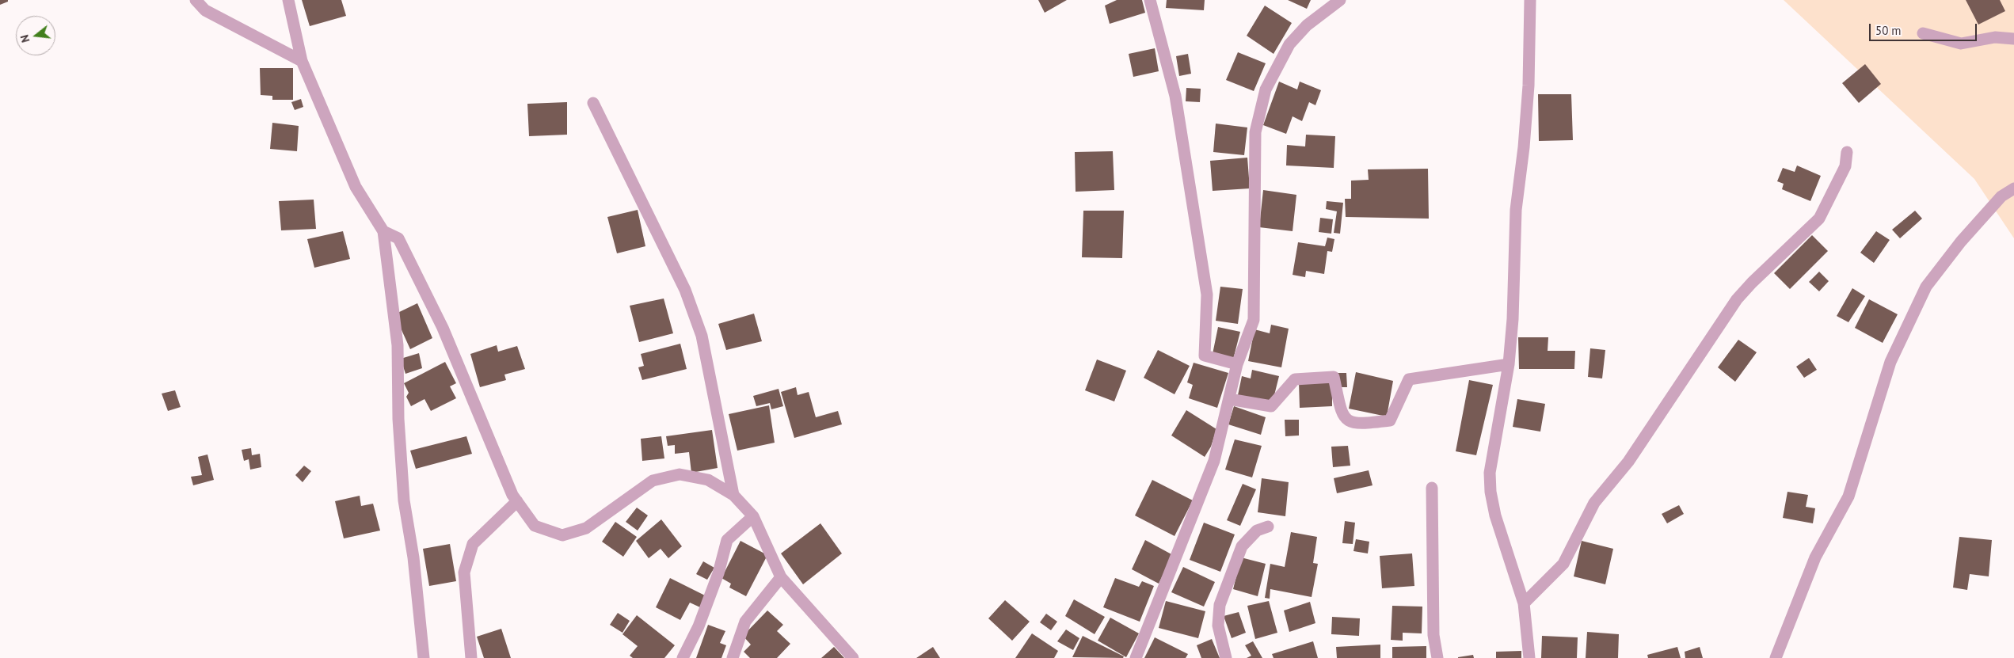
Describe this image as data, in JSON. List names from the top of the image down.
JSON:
{
  "scale_bar": "50 m",
  "north": "left"
}
